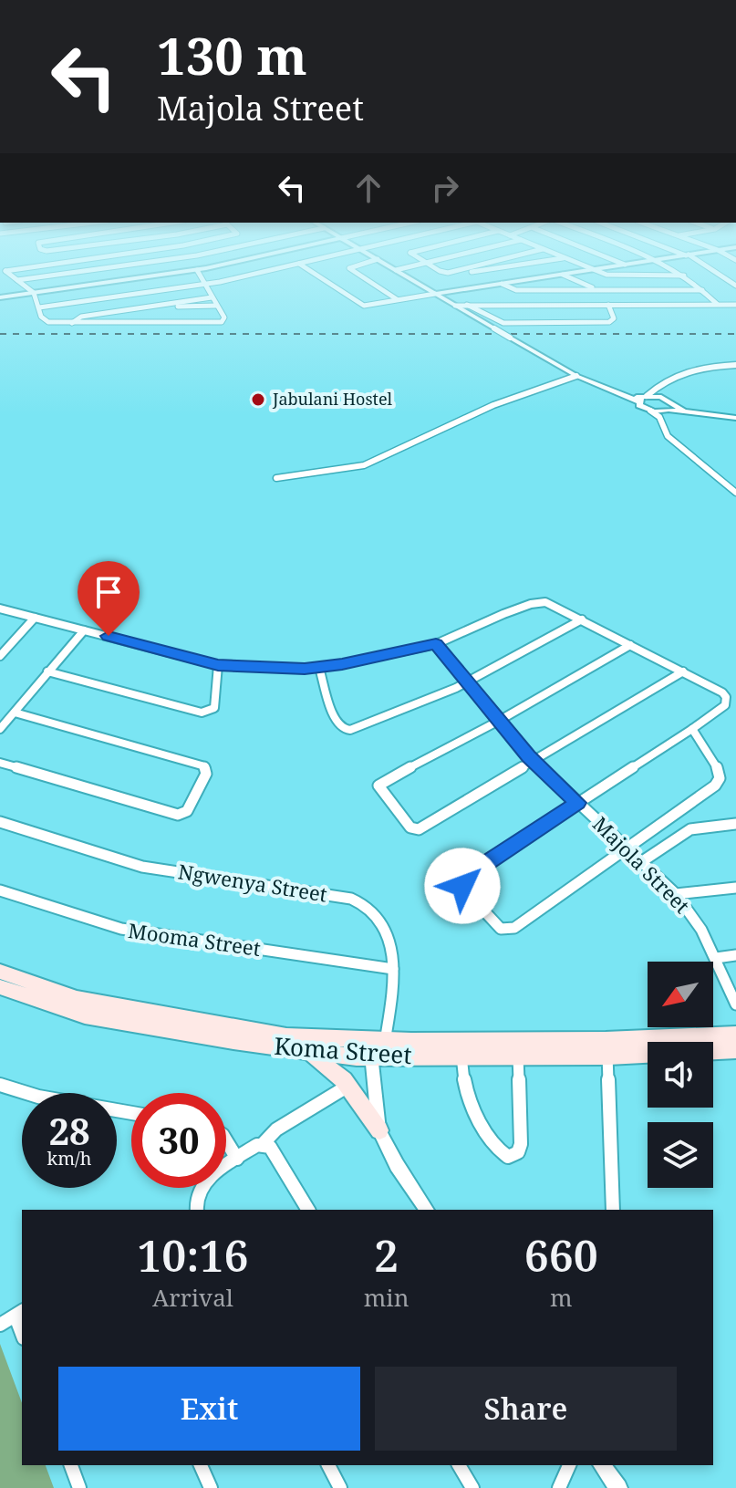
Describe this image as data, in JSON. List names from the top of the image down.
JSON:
{
  "streets": {
    "main road": ["Koma Street"],
    "street": ["Majola Street", "Ngwenya Street", "Mooma Street"]
  },
  "crossings": [
    ["Ngwenya Street", "Mooma Street"],
    ["Ngwenya Street", "Koma Street"]
  ],
  "places": ["Jabulani Hostel"],
  "north": "bottom left",
  "page": {
    "turn": ["130 m", "Majola Street"],
    "speed": "28 km/h",
    "limit": "30",
    "eta": [
      "10:16",
      "Arrival",
      "2",
      "min",
      "660",
      "m"
    ],
    "buttons": ["Exit", "Share"]
  }
}
